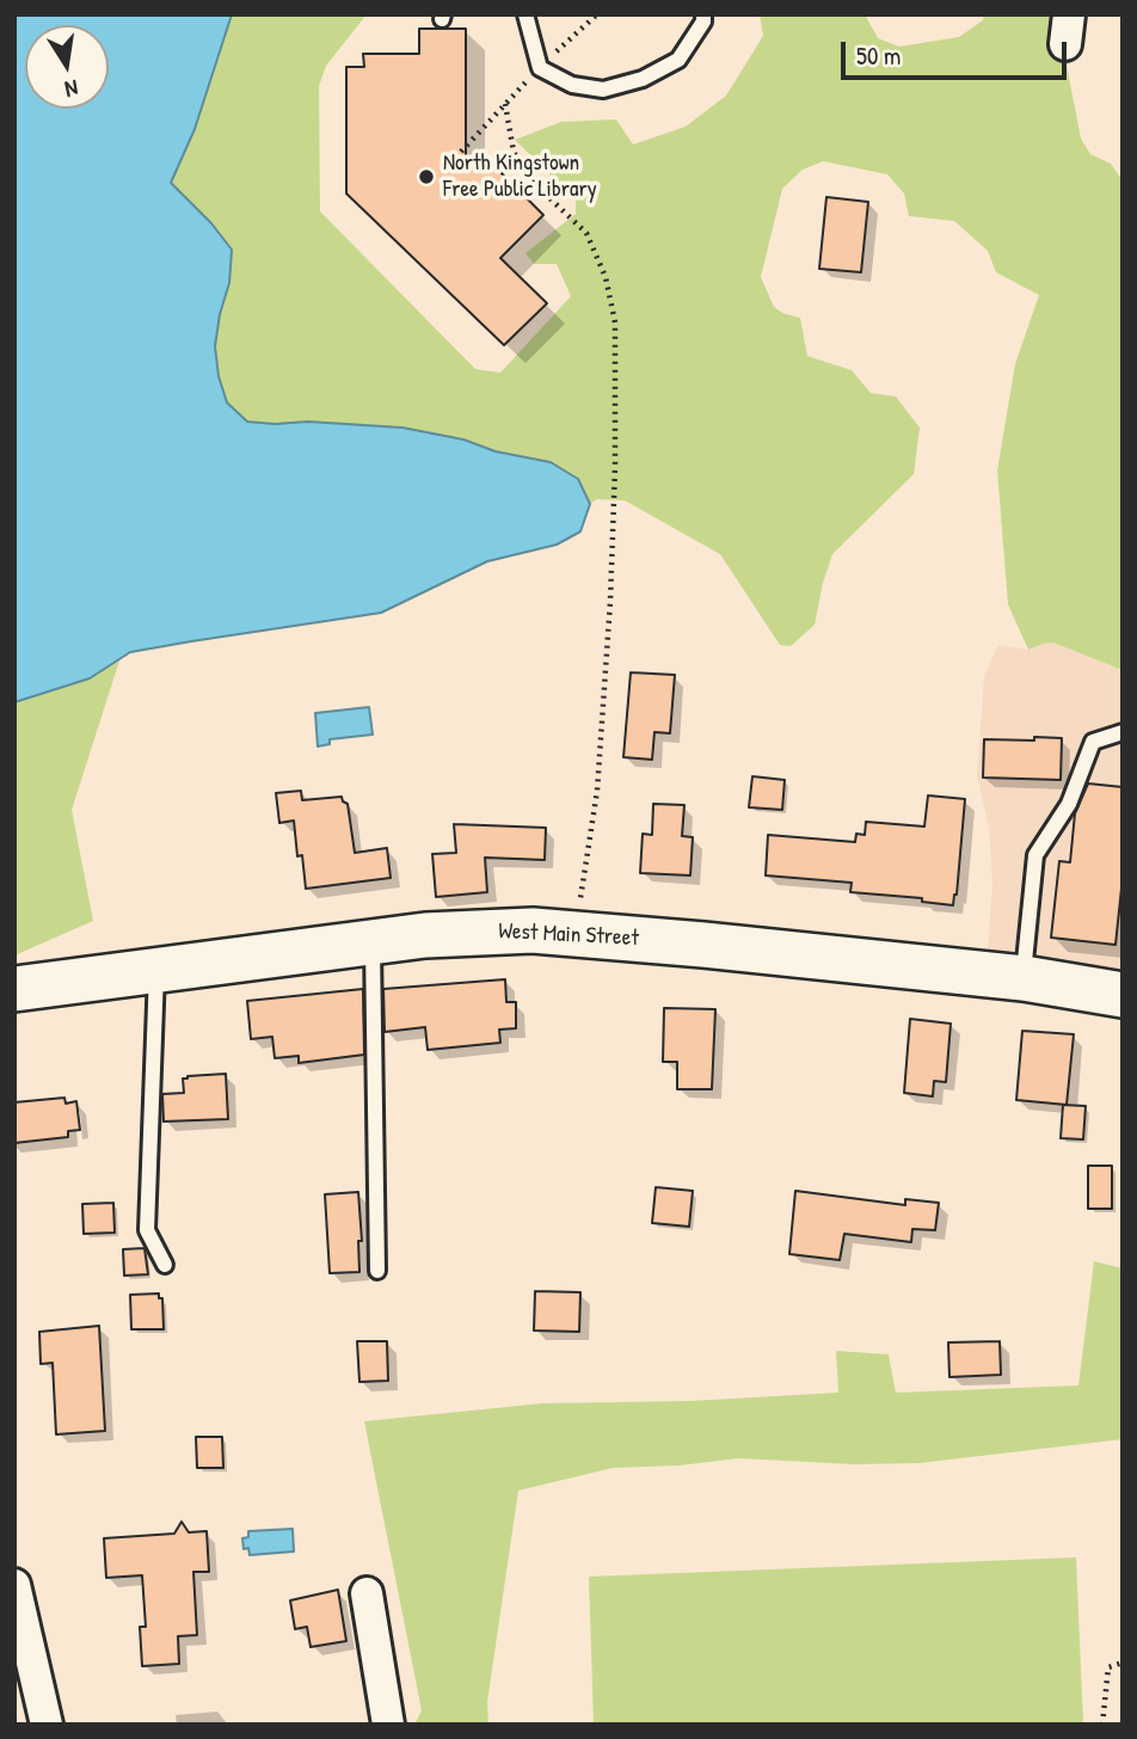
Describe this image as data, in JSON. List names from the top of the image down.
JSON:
{
  "streets": {
    "main road": ["West Main Street"]
  },
  "places": ["North Kingstown Free Public Library"],
  "scale_bar": "50 m",
  "north": "bottom"
}
